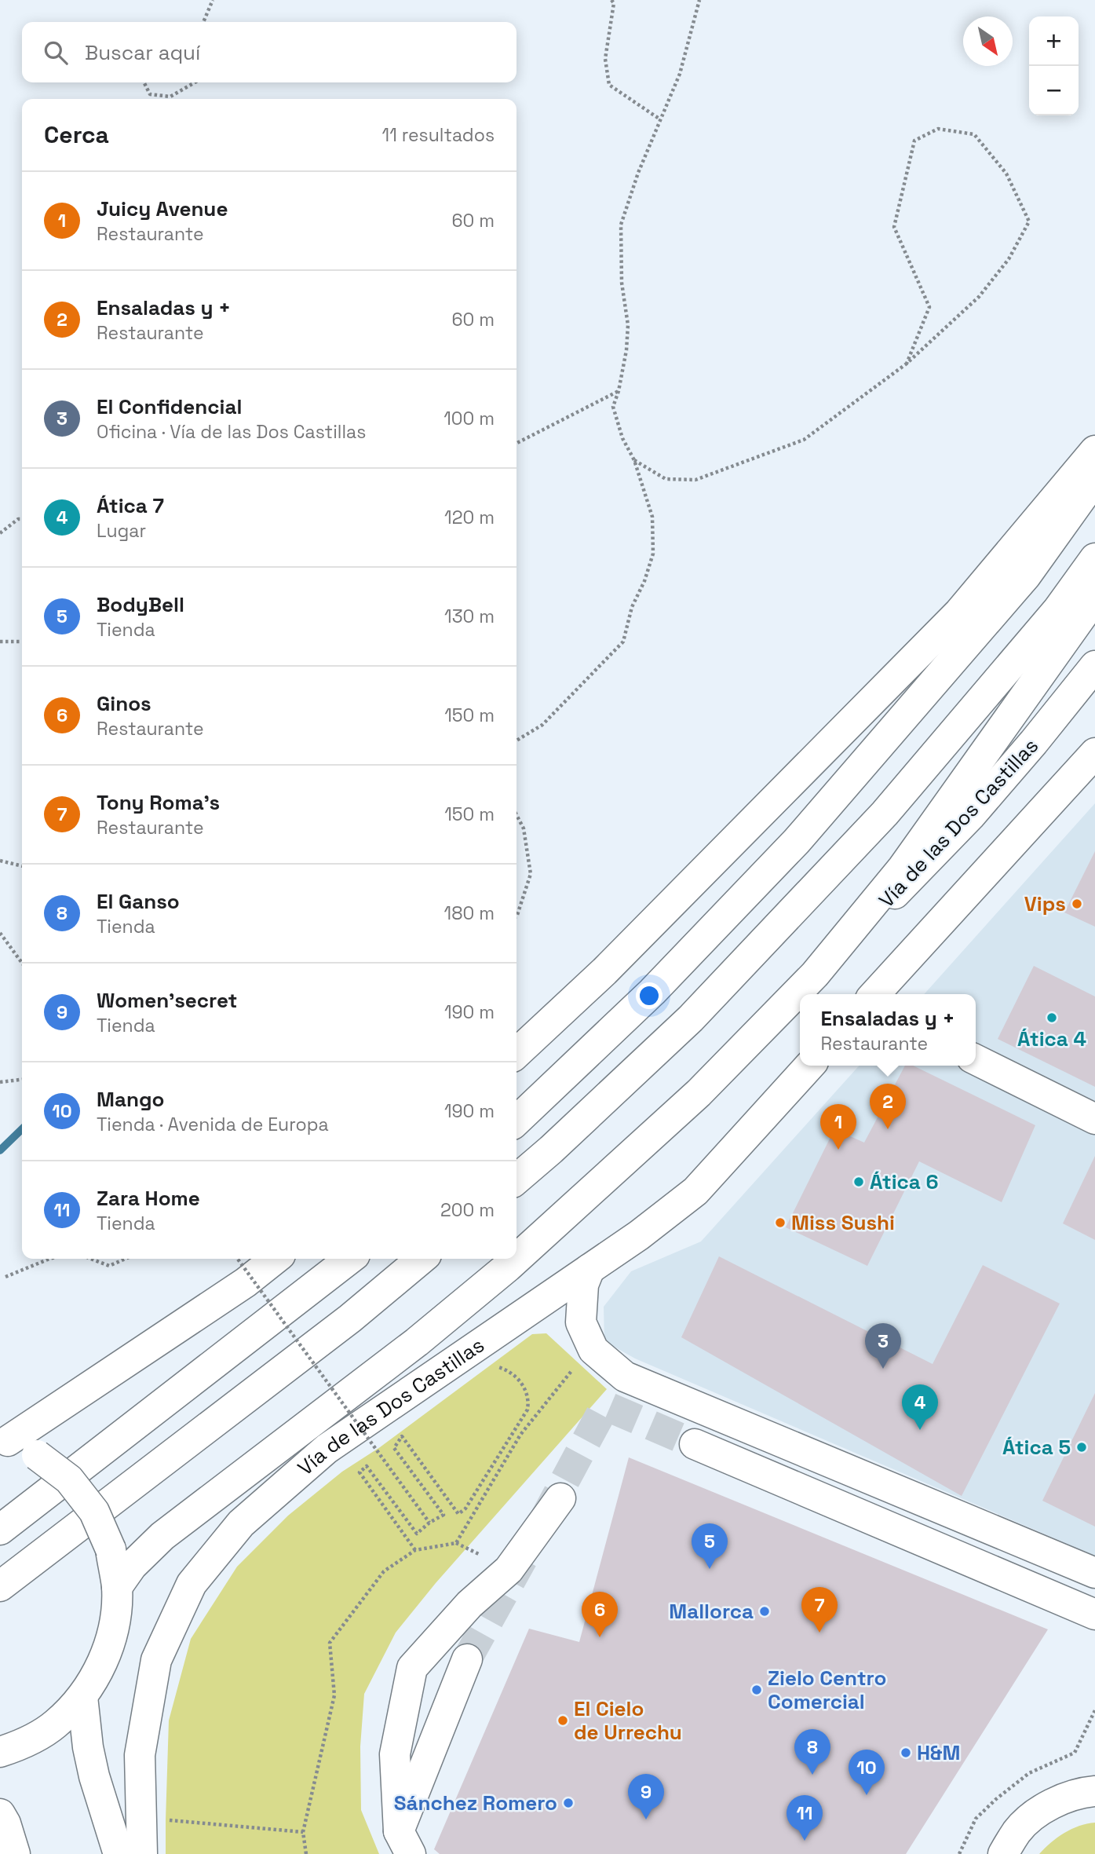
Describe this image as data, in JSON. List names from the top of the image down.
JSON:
{
  "streets": {
    "main road": ["Vía de las Dos Castillas"]
  },
  "places": [
    "Vips",
    "Ática 4",
    "Ática 6",
    "Miss Sushi",
    "Ática 5",
    "Mallorca",
    "Zielo Centro Comercial",
    "El Cielo de Urrechu",
    "H&M",
    "Sánchez Romero"
  ],
  "north": "bottom right",
  "page": {
    "map_buttons": ["+", "−"],
    "search": "Buscar aquí",
    "heading": ["Cerca", "11 resultados"],
    "list": [
      {
        "mark": "1",
        "name": "Juicy Avenue",
        "note": "Restaurante",
        "value": "60 m"
      },
      {
        "mark": "2",
        "name": "Ensaladas y +",
        "note": "Restaurante",
        "value": "60 m"
      },
      {
        "mark": "3",
        "name": "El Confidencial",
        "note": "Oficina · Vía de las Dos Castillas",
        "value": "100 m"
      },
      {
        "mark": "4",
        "name": "Ática 7",
        "note": "Lugar",
        "value": "120 m"
      },
      {
        "mark": "5",
        "name": "BodyBell",
        "note": "Tienda",
        "value": "130 m"
      },
      {
        "mark": "6",
        "name": "Ginos",
        "note": "Restaurante",
        "value": "150 m"
      },
      {
        "mark": "7",
        "name": "Tony Roma's",
        "note": "Restaurante",
        "value": "150 m"
      },
      {
        "mark": "8",
        "name": "El Ganso",
        "note": "Tienda",
        "value": "180 m"
      },
      {
        "mark": "9",
        "name": "Women'secret",
        "note": "Tienda",
        "value": "190 m"
      },
      {
        "mark": "10",
        "name": "Mango",
        "note": "Tienda · Avenida de Europa",
        "value": "190 m"
      },
      {
        "mark": "11",
        "name": "Zara Home",
        "note": "Tienda",
        "value": "200 m"
      }
    ],
    "popup": ["Ensaladas y +", "Restaurante"],
    "pins": [
      "2",
      "1",
      "3",
      "4",
      "5",
      "7",
      "6",
      "8",
      "10",
      "9",
      "11"
    ]
  }
}
